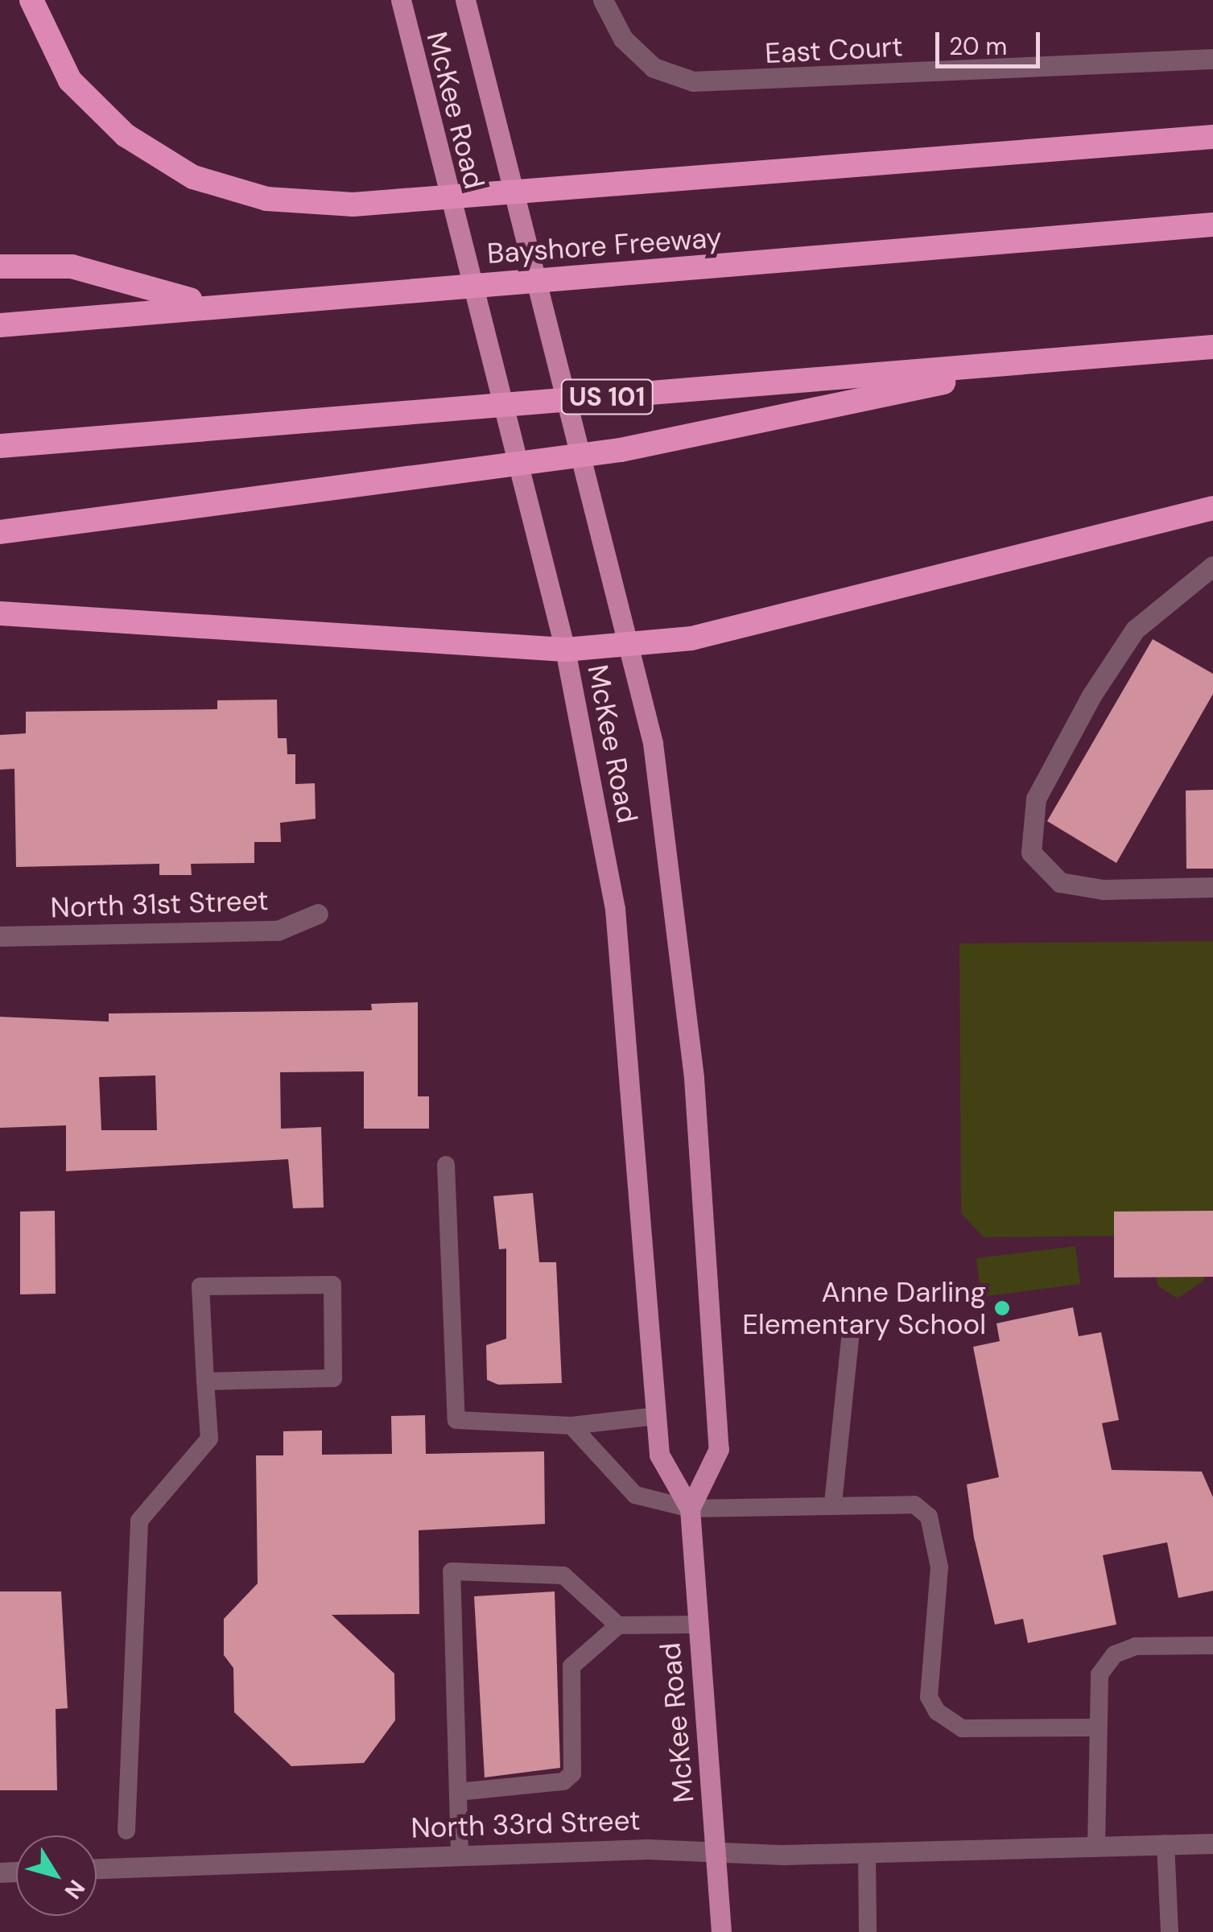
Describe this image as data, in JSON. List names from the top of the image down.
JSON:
{
  "streets": {
    "highway": ["Bayshore Freeway", "US 101"],
    "main road": ["McKee Road"],
    "street": ["East Court", "North 31st Street", "North 33rd Street"]
  },
  "crossings": [
    ["McKee Road", "North 33rd Street"]
  ],
  "places": ["Anne Darling Elementary School"],
  "scale_bar": "20 m",
  "north": "bottom right"
}
